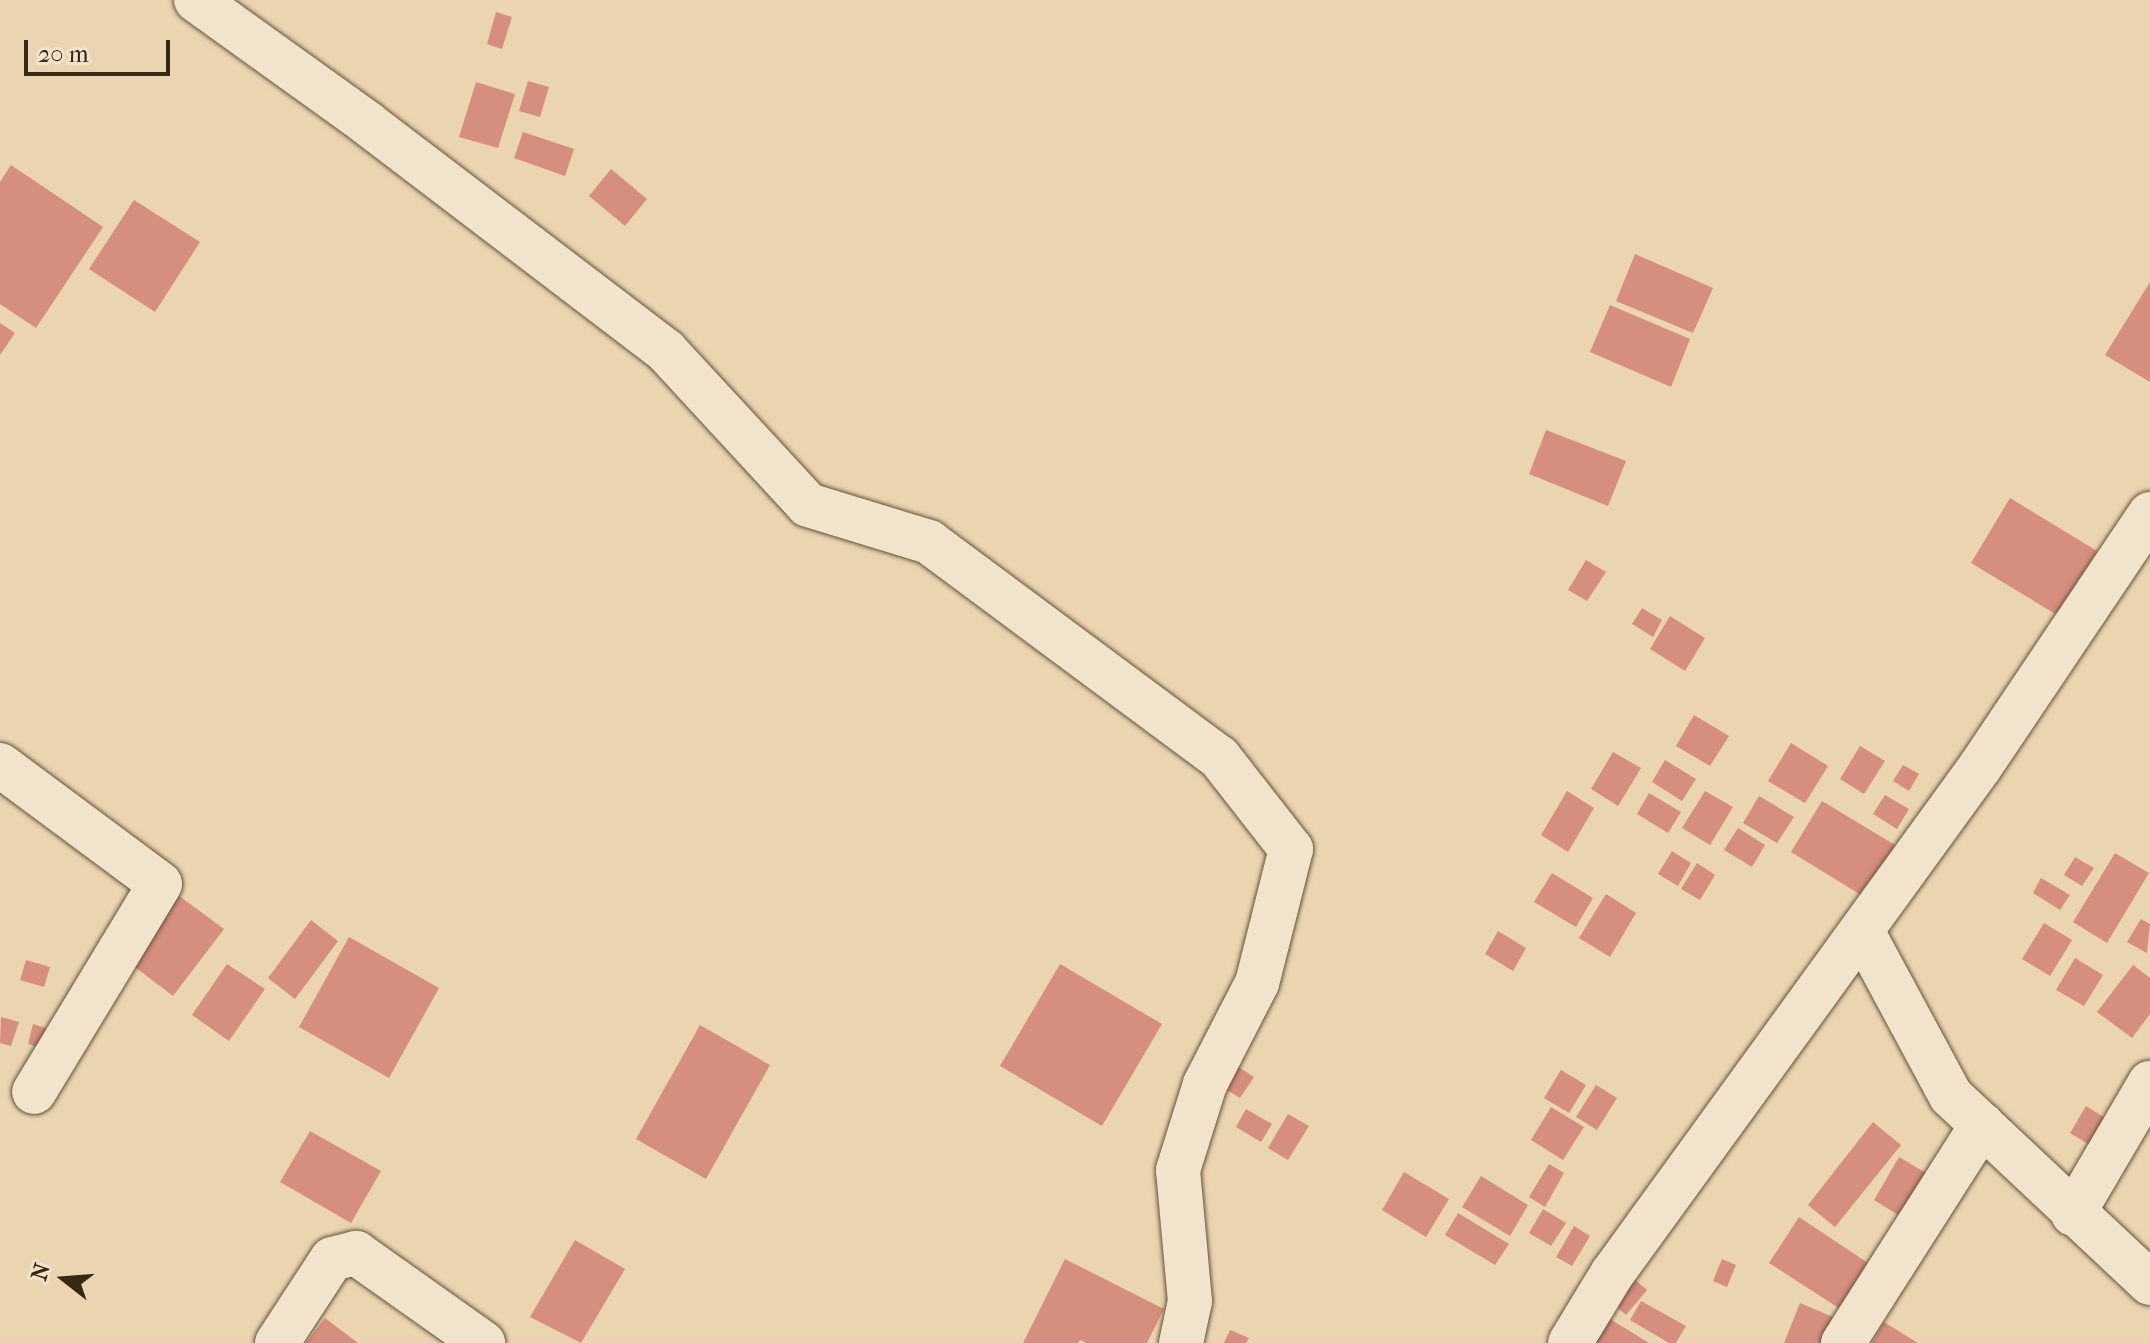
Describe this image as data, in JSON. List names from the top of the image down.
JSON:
{
  "scale_bar": "20 m",
  "north": "left"
}
